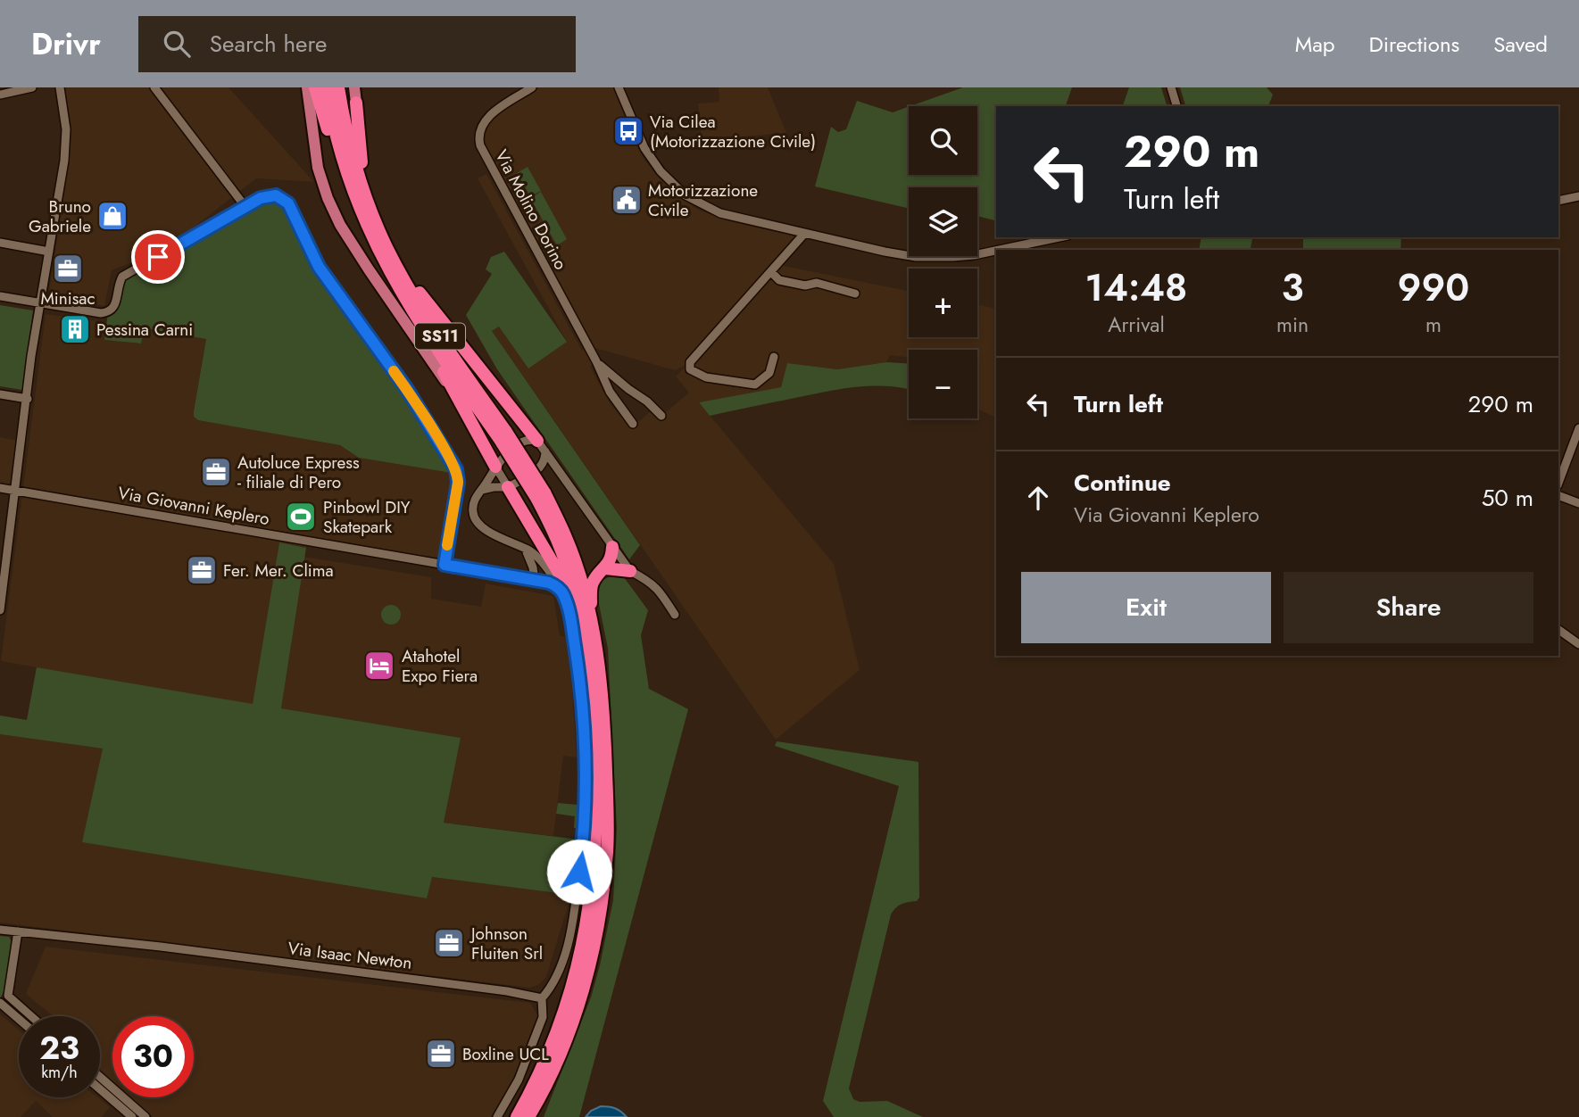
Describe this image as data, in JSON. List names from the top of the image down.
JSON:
{
  "streets": {
    "highway": ["SS11"],
    "street": ["Via Molino Dorino", "Via Giovanni Keplero", "Via Isaac Newton"]
  },
  "places": {
    "bus stop": ["Via Cilea (Motorizzazione Civile)"],
    "public building": ["Motorizzazione Civile"],
    "shop": ["Bruno Gabriele"],
    "office": [
      "Minisac",
      "Autoluce Express - filiale di Pero",
      "Fer. Mer. Clima",
      "Johnson Fluiten Srl",
      "Boxline UCL"
    ],
    "building": ["Pessina Carni"],
    "sports": ["Pinbowl DIY Skatepark"],
    "hotel": ["Atahotel Expo Fiera"]
  },
  "page": {
    "header": "Drivr",
    "search": "Search here",
    "nav": ["Map", "Directions", "Saved"],
    "map_buttons": ["+", "−"],
    "turn": ["290 m", "Turn left"],
    "eta": [
      "14:48",
      "Arrival",
      "3",
      "min",
      "990",
      "m"
    ],
    "list": [
      {
        "name": "Turn left",
        "value": "290 m"
      },
      {
        "name": "Continue",
        "note": "Via Giovanni Keplero",
        "value": "50 m"
      }
    ],
    "buttons": ["Exit", "Share"],
    "speed": "23 km/h",
    "limit": "30"
  }
}
